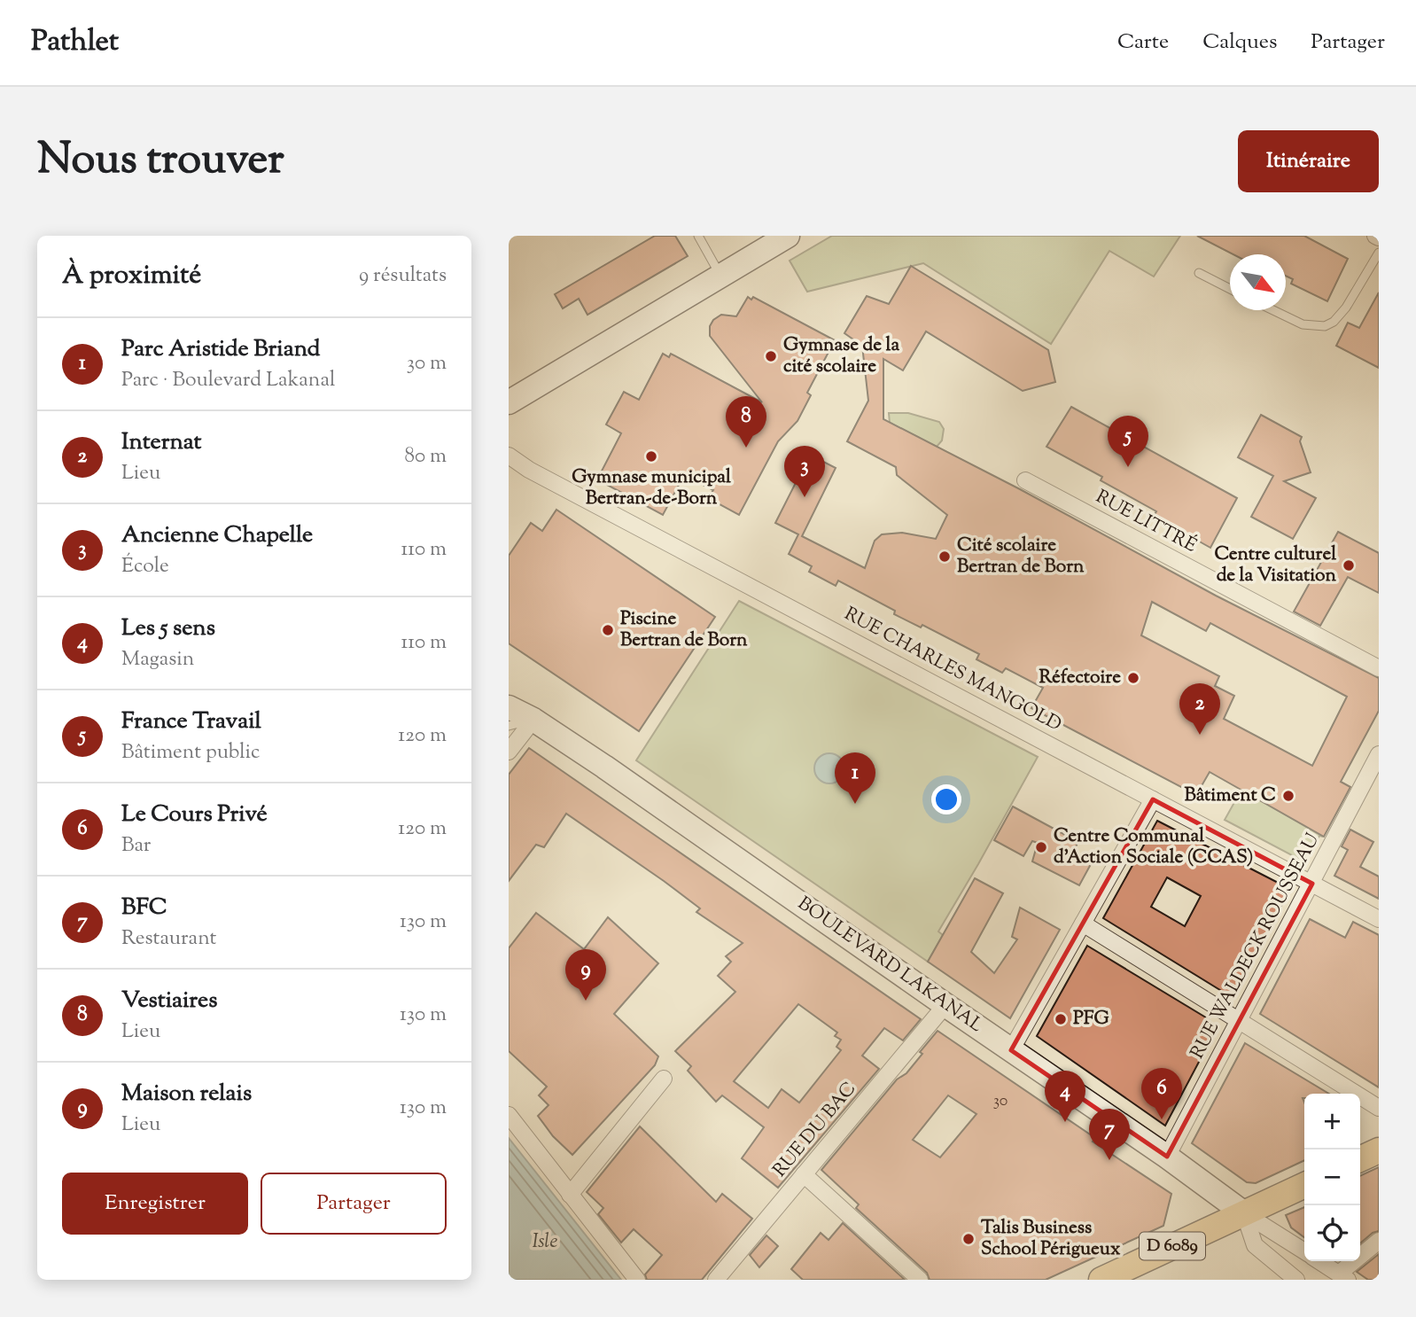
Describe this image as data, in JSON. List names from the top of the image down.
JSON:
{
  "streets": {
    "main road": ["BOULEVARD LAKANAL", "D 6089"],
    "street": [
      "RUE LITTRÉ",
      "RUE CHARLES MANGOLD",
      "RUE WALDECK ROUSSEAU",
      "RUE DU BAC"
    ]
  },
  "crossings": [
    ["RUE CHARLES MANGOLD", "RUE WALDECK ROUSSEAU"],
    ["RUE WALDECK ROUSSEAU", "BOULEVARD LAKANAL"],
    ["BOULEVARD LAKANAL", "RUE DU BAC"],
    ["BOULEVARD LAKANAL", "D 6089"]
  ],
  "water": ["Isle"],
  "places": [
    "Gymnase de la cité scolaire",
    "Gymnase municipal Bertran-de-Born",
    "Cité scolaire Bertran de Born",
    "Centre culturel de la Visitation",
    "Piscine Bertran de Born",
    "Réfectoire",
    "Bâtiment C",
    "Centre Communal d'Action Sociale (CCAS)",
    "PFG",
    "Talis Business School Périgueux"
  ],
  "house_numbers": ["30"],
  "north": "bottom right",
  "page": {
    "header": "Pathlet",
    "nav": ["Carte", "Calques", "Partager"],
    "title": "Nous trouver",
    "buttons": [
      "Itinéraire",
      ["Enregistrer", "Partager"]
    ],
    "heading": ["À proximité", "9 résultats"],
    "list": [
      {
        "mark": "1",
        "name": "Parc Aristide Briand",
        "note": "Parc · Boulevard Lakanal",
        "value": "30 m"
      },
      {
        "mark": "2",
        "name": "Internat",
        "note": "Lieu",
        "value": "80 m"
      },
      {
        "mark": "3",
        "name": "Ancienne Chapelle",
        "note": "École",
        "value": "110 m"
      },
      {
        "mark": "4",
        "name": "Les 5 sens",
        "note": "Magasin",
        "value": "110 m"
      },
      {
        "mark": "5",
        "name": "France Travail",
        "note": "Bâtiment public",
        "value": "120 m"
      },
      {
        "mark": "6",
        "name": "Le Cours Privé",
        "note": "Bar",
        "value": "120 m"
      },
      {
        "mark": "7",
        "name": "BFC",
        "note": "Restaurant",
        "value": "130 m"
      },
      {
        "mark": "8",
        "name": "Vestiaires",
        "note": "Lieu",
        "value": "130 m"
      },
      {
        "mark": "9",
        "name": "Maison relais",
        "note": "Lieu",
        "value": "130 m"
      }
    ],
    "pins": [
      "8",
      "5",
      "3",
      "2",
      "1",
      "9",
      "6",
      "4",
      "7"
    ],
    "map_buttons": ["+", "−"]
  }
}
